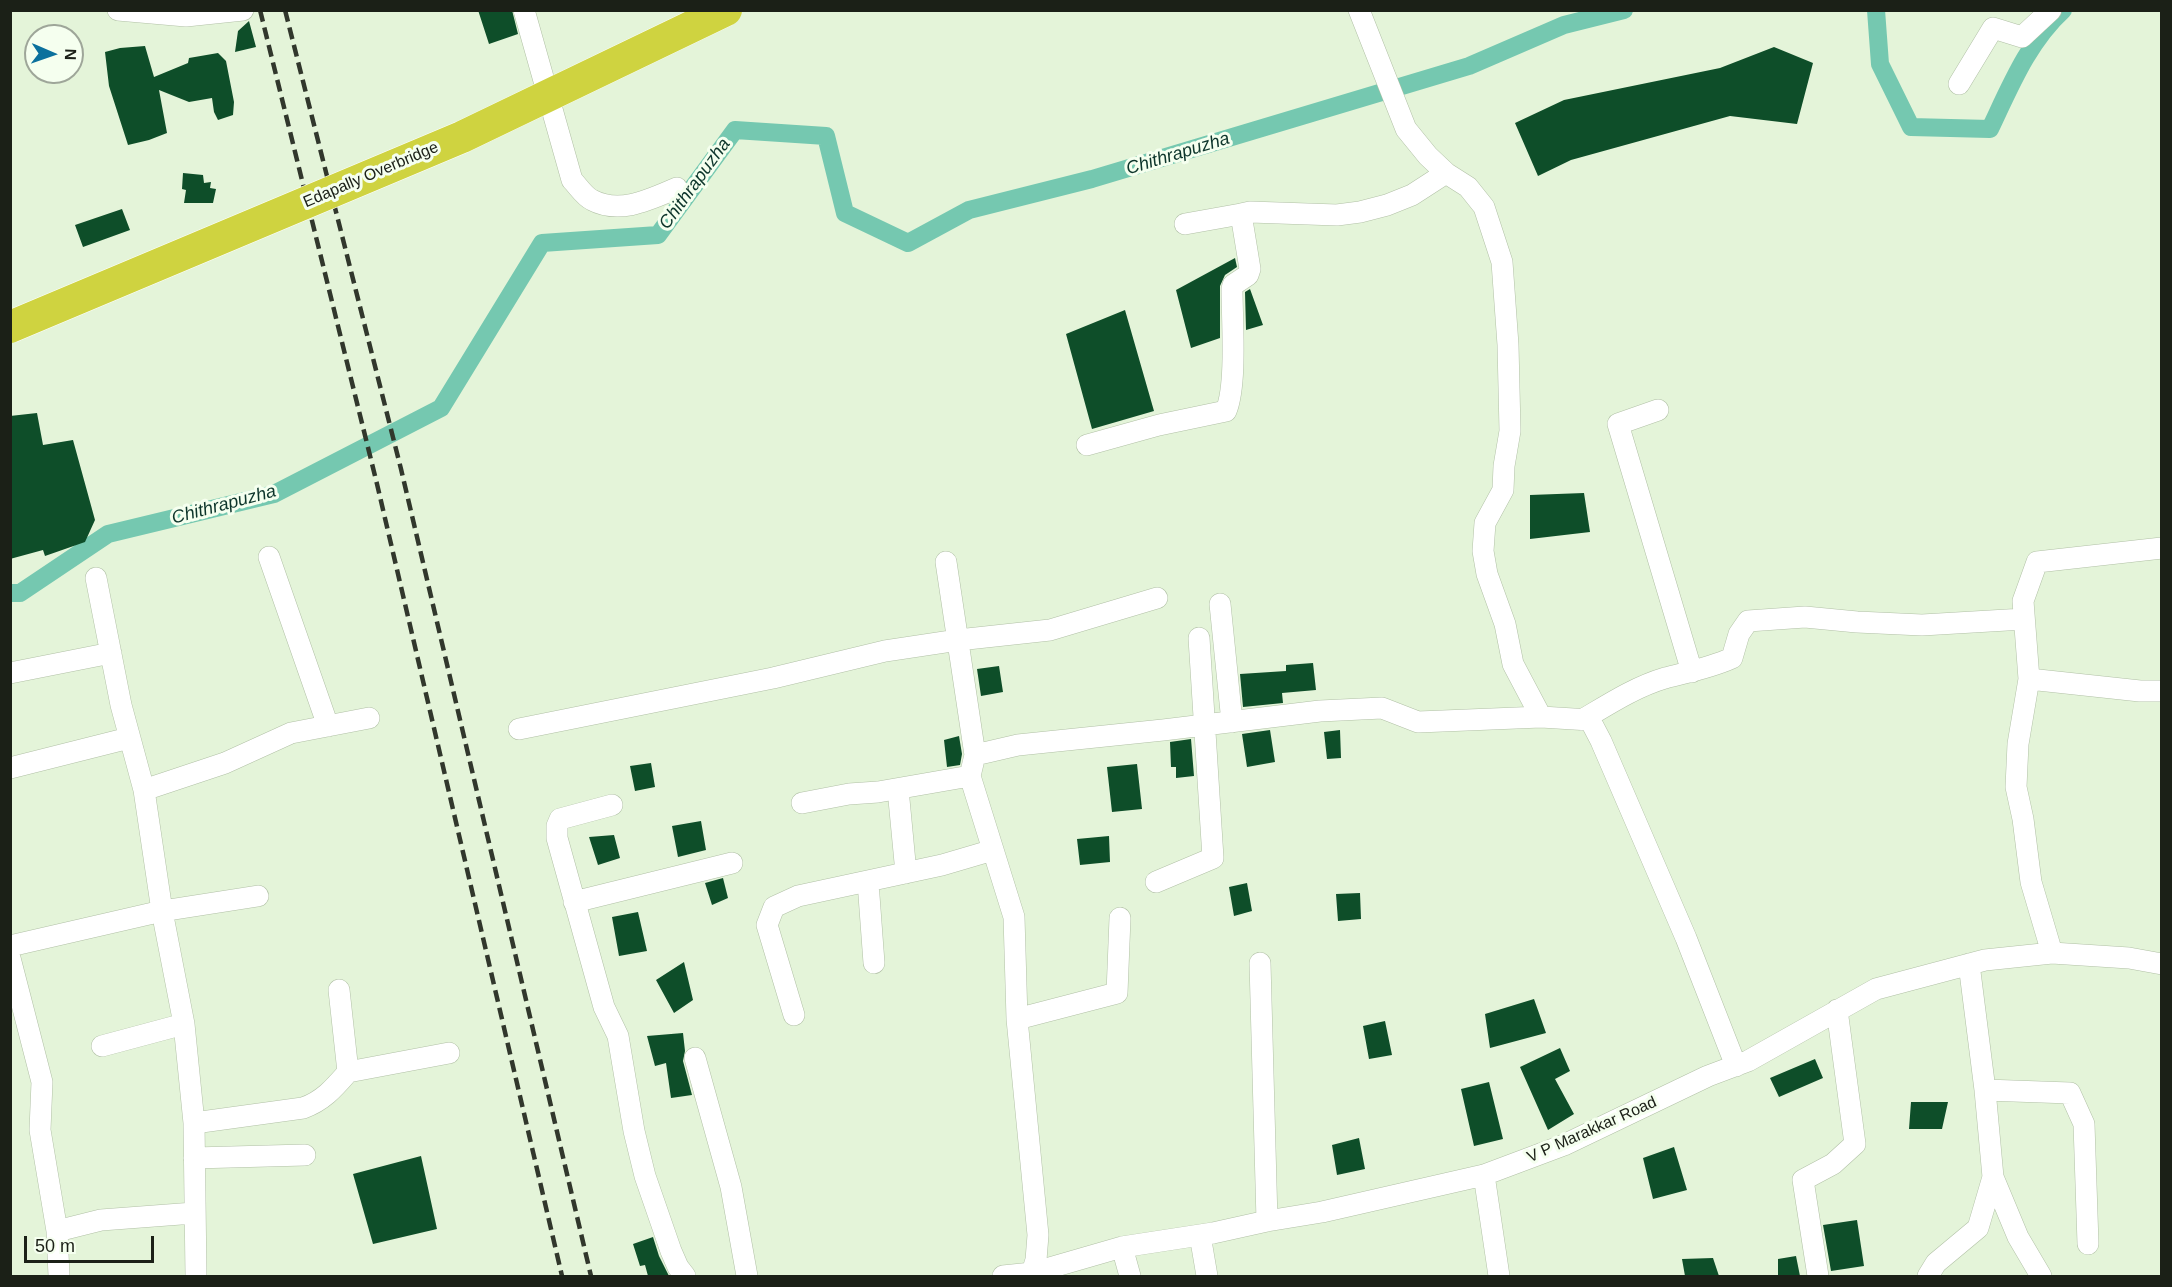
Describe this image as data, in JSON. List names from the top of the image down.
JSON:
{
  "streets": {
    "highway": ["Edapally Overbridge"],
    "street": ["V P Marakkar Road"]
  },
  "water": ["Chithrapuzha"],
  "scale_bar": "50 m",
  "north": "right"
}
